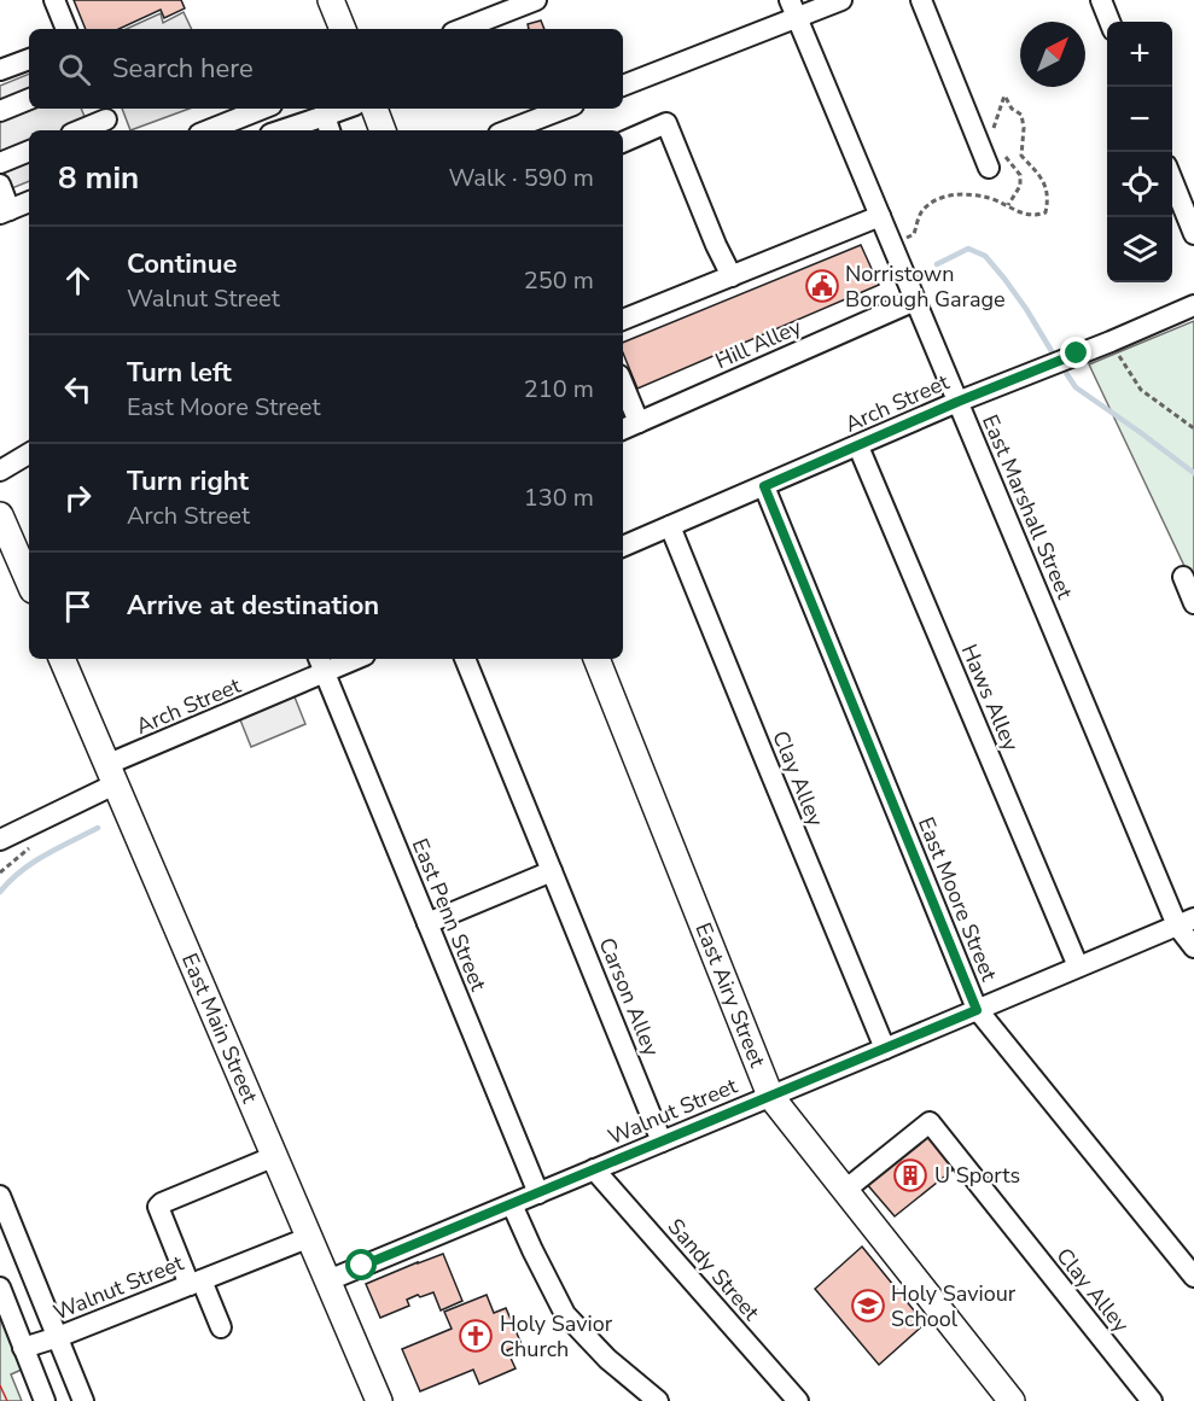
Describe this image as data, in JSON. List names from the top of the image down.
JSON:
{
  "streets": {
    "main road": ["East Airy Street", "East Main Street"],
    "street": [
      "Hill Alley",
      "Arch Street",
      "East Marshall Street",
      "Haws Alley",
      "Clay Alley",
      "East Moore Street",
      "East Penn Street",
      "Carson Alley",
      "Walnut Street",
      "Sandy Street"
    ]
  },
  "crossings": [
    ["Hill Alley", "East Marshall Street"],
    ["Arch Street", "East Marshall Street"],
    ["Arch Street", "Haws Alley"],
    ["Arch Street", "Clay Alley"],
    ["Arch Street", "East Moore Street"],
    ["Arch Street", "East Penn Street"],
    ["Arch Street", "East Main Street"],
    ["East Marshall Street", "Walnut Street"],
    ["Haws Alley", "Walnut Street"],
    ["Clay Alley", "East Airy Street"],
    ["Clay Alley", "Walnut Street"],
    ["East Moore Street", "Walnut Street"],
    ["East Penn Street", "Walnut Street"],
    ["East Airy Street", "Walnut Street"],
    ["Carson Alley", "Walnut Street"],
    ["East Main Street", "Walnut Street"],
    ["Walnut Street", "Sandy Street"]
  ],
  "places": {
    "public building": ["Norristown Borough Garage"],
    "building": ["U Sports"],
    "school or university": ["Holy Saviour School"],
    "church": ["Holy Savior Church"]
  },
  "north": "top right",
  "page": {
    "map_buttons": ["+", "−"],
    "search": "Search here",
    "heading": ["8 min", "Walk · 590 m"],
    "list": [
      ["Continue", "Walnut Street", "250 m"],
      ["Turn left", "East Moore Street", "210 m"],
      ["Turn right", "Arch Street", "130 m"],
      "Arrive at destination"
    ]
  }
}
